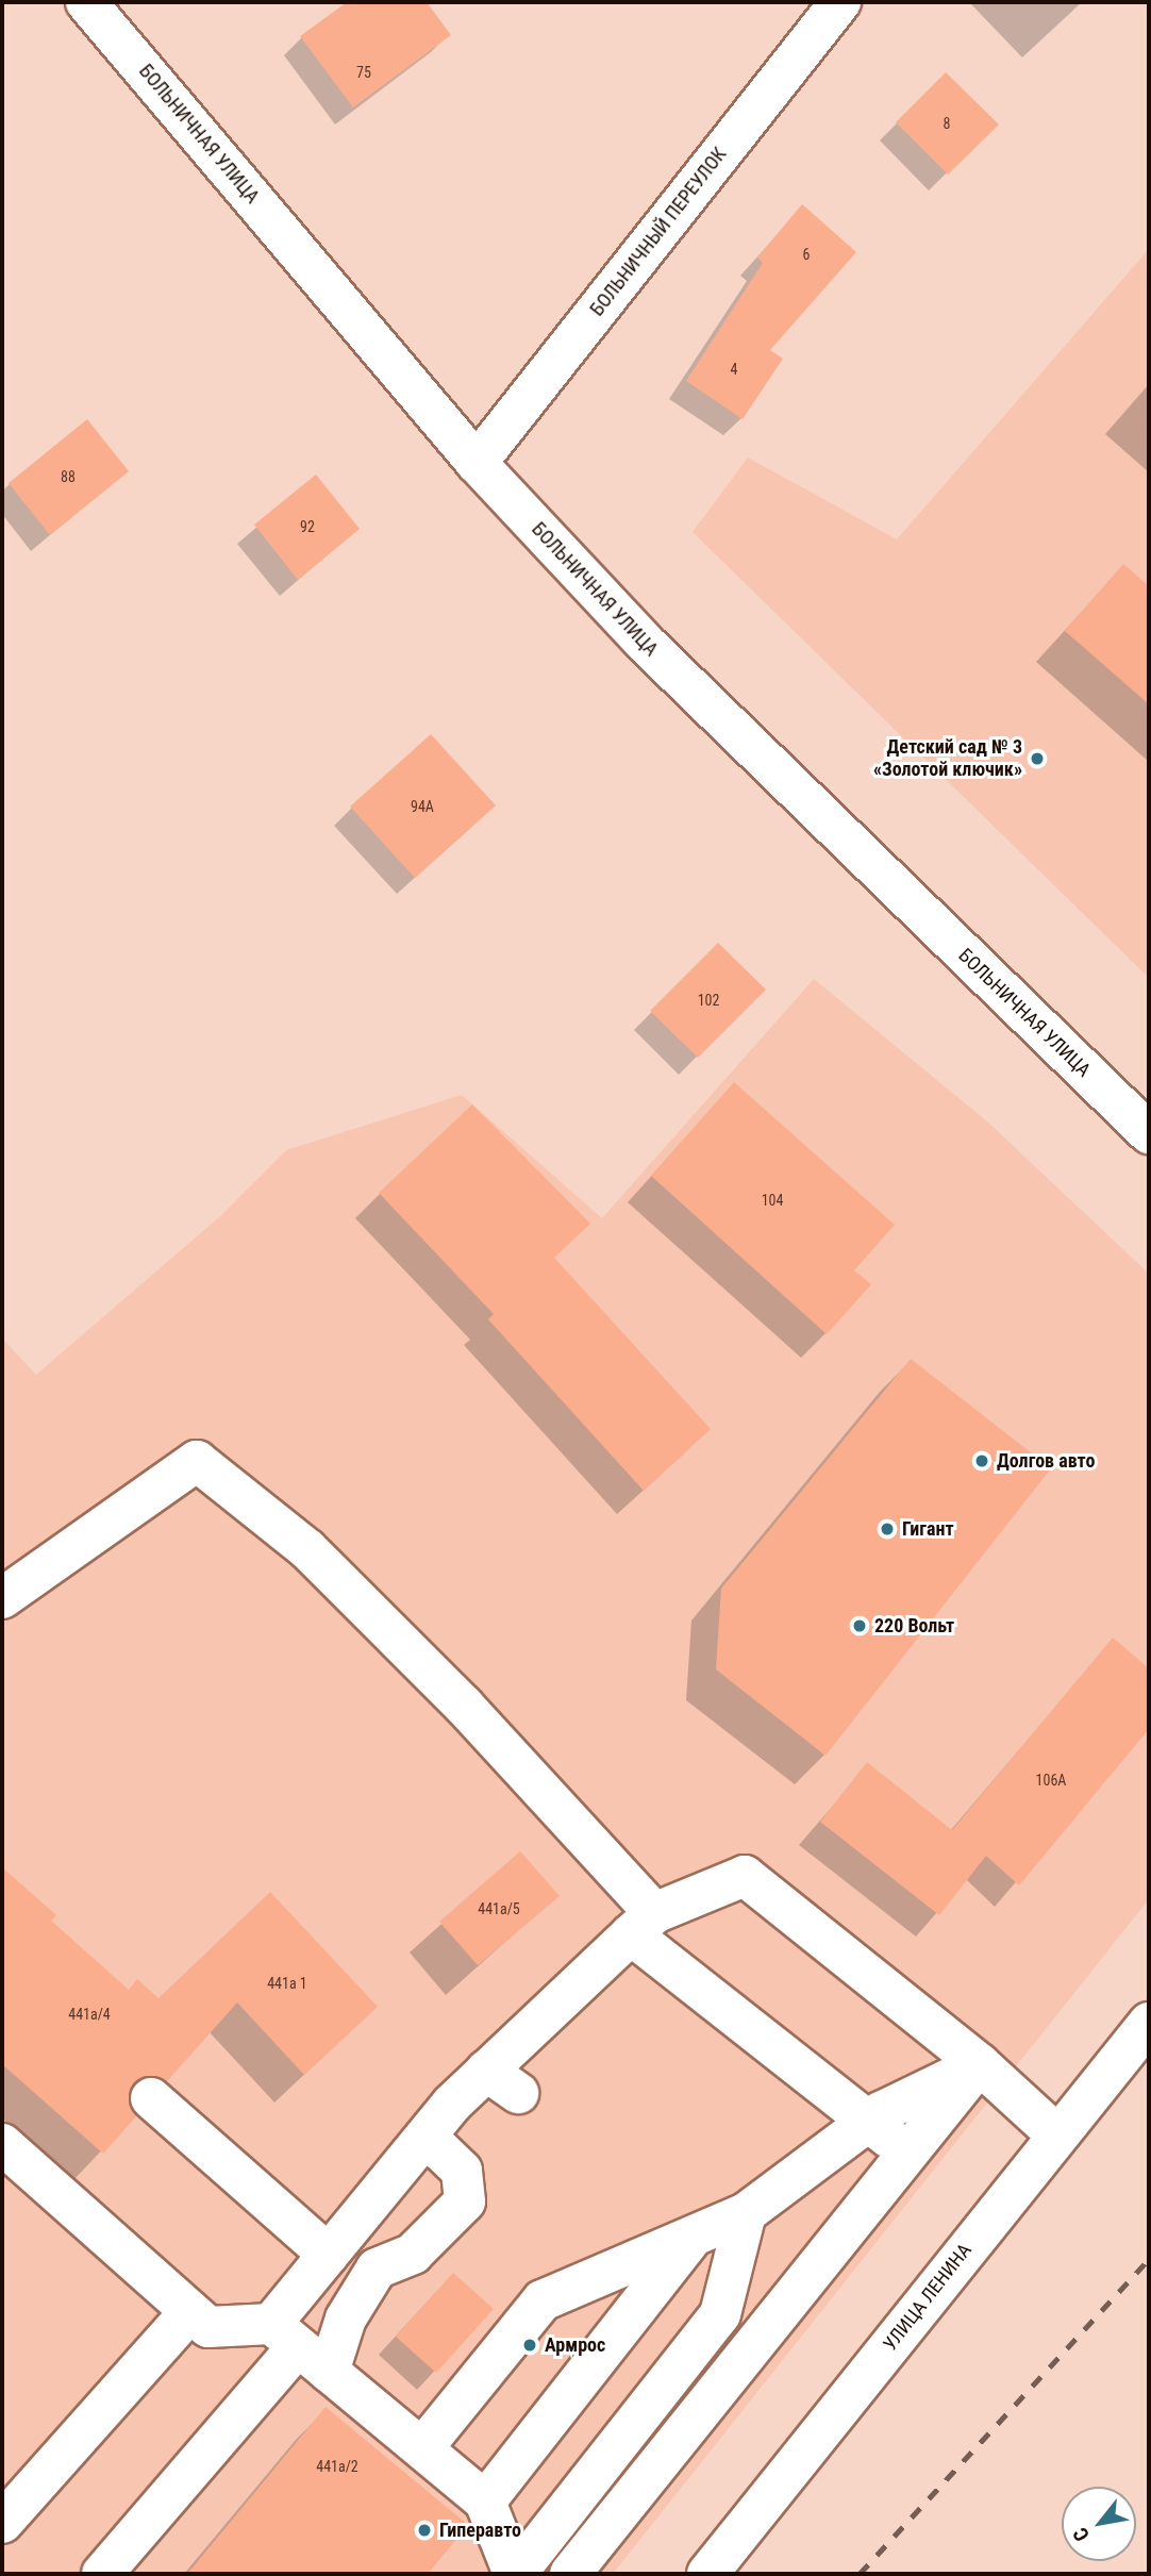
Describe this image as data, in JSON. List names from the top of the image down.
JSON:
{
  "streets": {
    "street": ["БОЛЬНИЧНАЯ УЛИЦА", "БОЛЬНИЧНЫЙ ПЕРЕУЛОК", "УЛИЦА ЛЕНИНА"]
  },
  "crossings": [
    ["БОЛЬНИЧНАЯ УЛИЦА", "БОЛЬНИЧНЫЙ ПЕРЕУЛОК"]
  ],
  "places": [
    "Детский сад № 3 «Золотой ключик»",
    "Долгов авто",
    "Гигант",
    "220 Вольт",
    "Армрос",
    "Гиперавто"
  ],
  "house_numbers": [
    "75",
    "8",
    "6",
    "4",
    "88",
    "92",
    "94А",
    "102",
    "104",
    "106А",
    "441а/5",
    "441а 1",
    "441а/4",
    "441а/2"
  ],
  "north": "bottom left"
}
